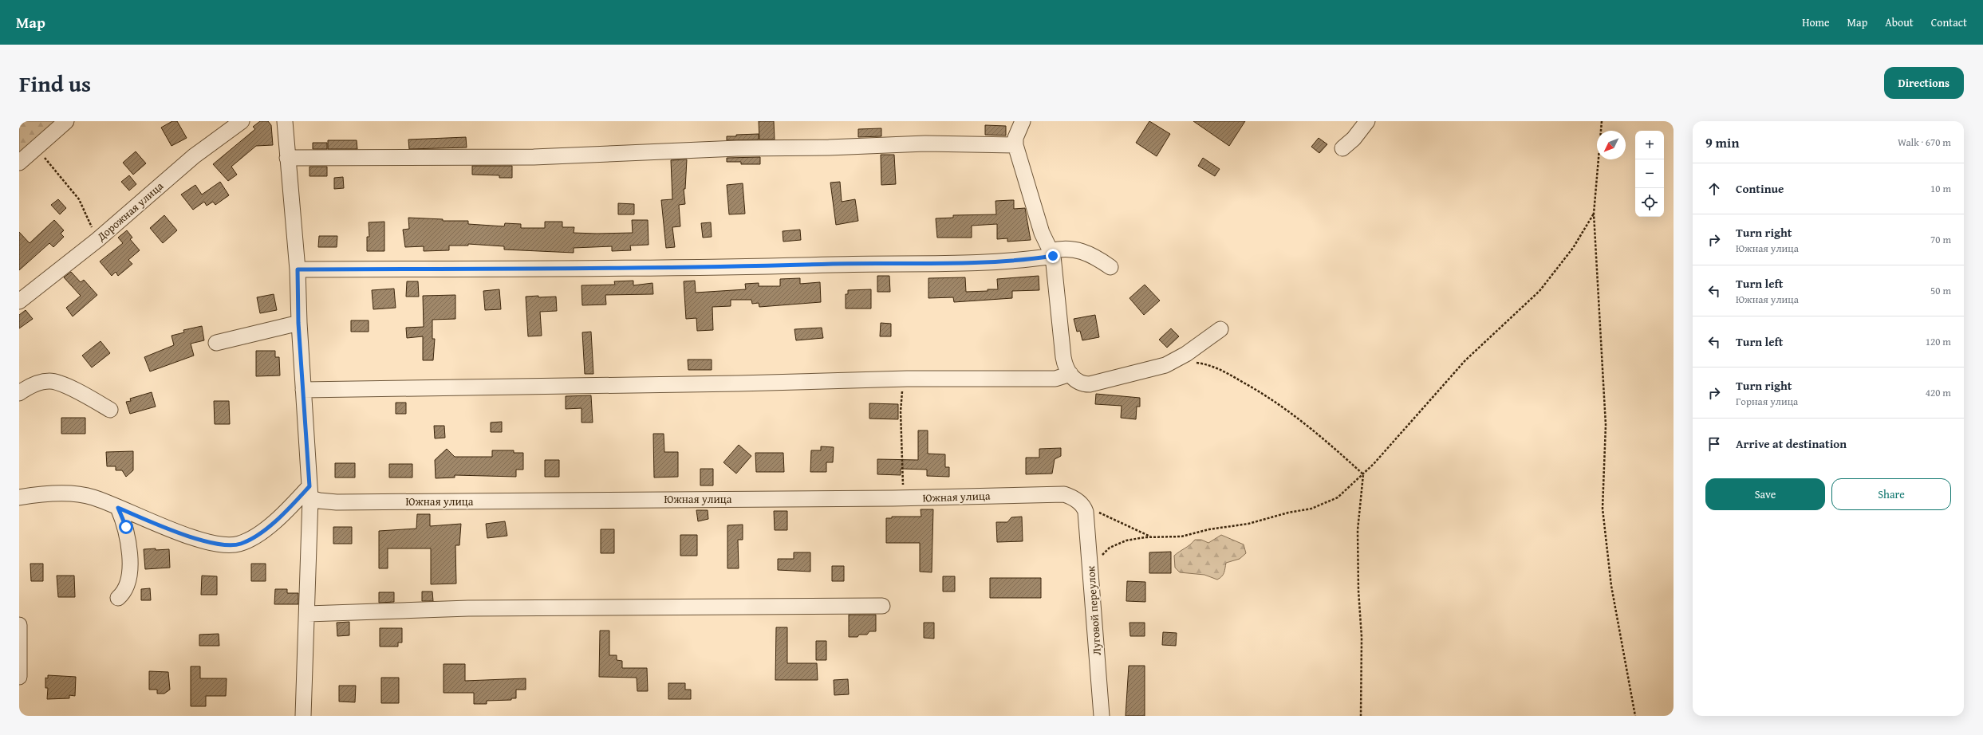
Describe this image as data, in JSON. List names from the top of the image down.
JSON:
{
  "streets": {
    "street": ["Дорожная улица", "Южная улица", "Луговой переулок"]
  },
  "crossings": [
    ["Южная улица", "Луговой переулок"]
  ],
  "north": "bottom left",
  "page": {
    "header": "Map",
    "nav": [
      "Home",
      "Map",
      "About",
      "Contact"
    ],
    "title": "Find us",
    "buttons": [
      "Directions",
      ["Save", "Share"]
    ],
    "heading": ["9 min", "Walk · 670 m"],
    "map_buttons": ["+", "−"],
    "list": [
      ["Continue", "10 m"],
      ["Turn right", "Южная улица", "70 m"],
      ["Turn left", "Южная улица", "50 m"],
      ["Turn left", "120 m"],
      ["Turn right", "Горная улица", "420 m"],
      "Arrive at destination"
    ]
  }
}
